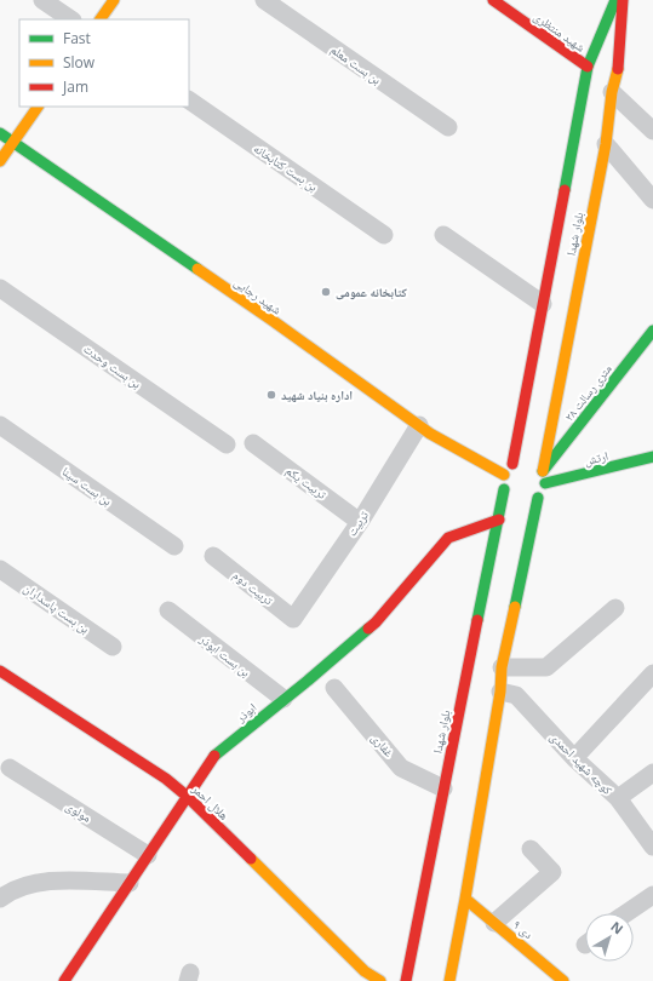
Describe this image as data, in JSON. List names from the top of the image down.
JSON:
{
  "streets": {
    "street": [
      "شهید منتظری",
      "بن بست معلم",
      "بن بست کتابخانه",
      "بلوار شهدا",
      "شهید رجایی",
      "بن بست وحدت",
      "۲۸ متری رسالت",
      "ارتش",
      "تربیت یکم",
      "بن بست سینا",
      "تربیت",
      "تربیت دوم",
      "بن بست پاسداران",
      "بن بست ابوذر",
      "ابوذر",
      "غفاری",
      "کوچه شهید احمدی",
      "هلال احمر",
      "مولوی",
      "۹ دی"
    ]
  },
  "crossings": [
    ["شهید منتظری", "بلوار شهدا"],
    ["بلوار شهدا", "شهید رجایی"],
    ["بلوار شهدا", "۲۸ متری رسالت"],
    ["بلوار شهدا", "ابوذر"],
    ["بلوار شهدا", "غفاری"],
    ["شهید رجایی", "تربیت"],
    ["تربیت یکم", "تربیت"],
    ["تربیت", "تربیت دوم"],
    ["بن بست ابوذر", "ابوذر"],
    ["ابوذر", "هلال احمر"],
    ["ابوذر", "مولوی"]
  ],
  "places": ["کتابخانه عمومی", "اداره بنیاد شهید"],
  "legend": ["Fast", "Slow", "Jam"],
  "north": "top right"
}
